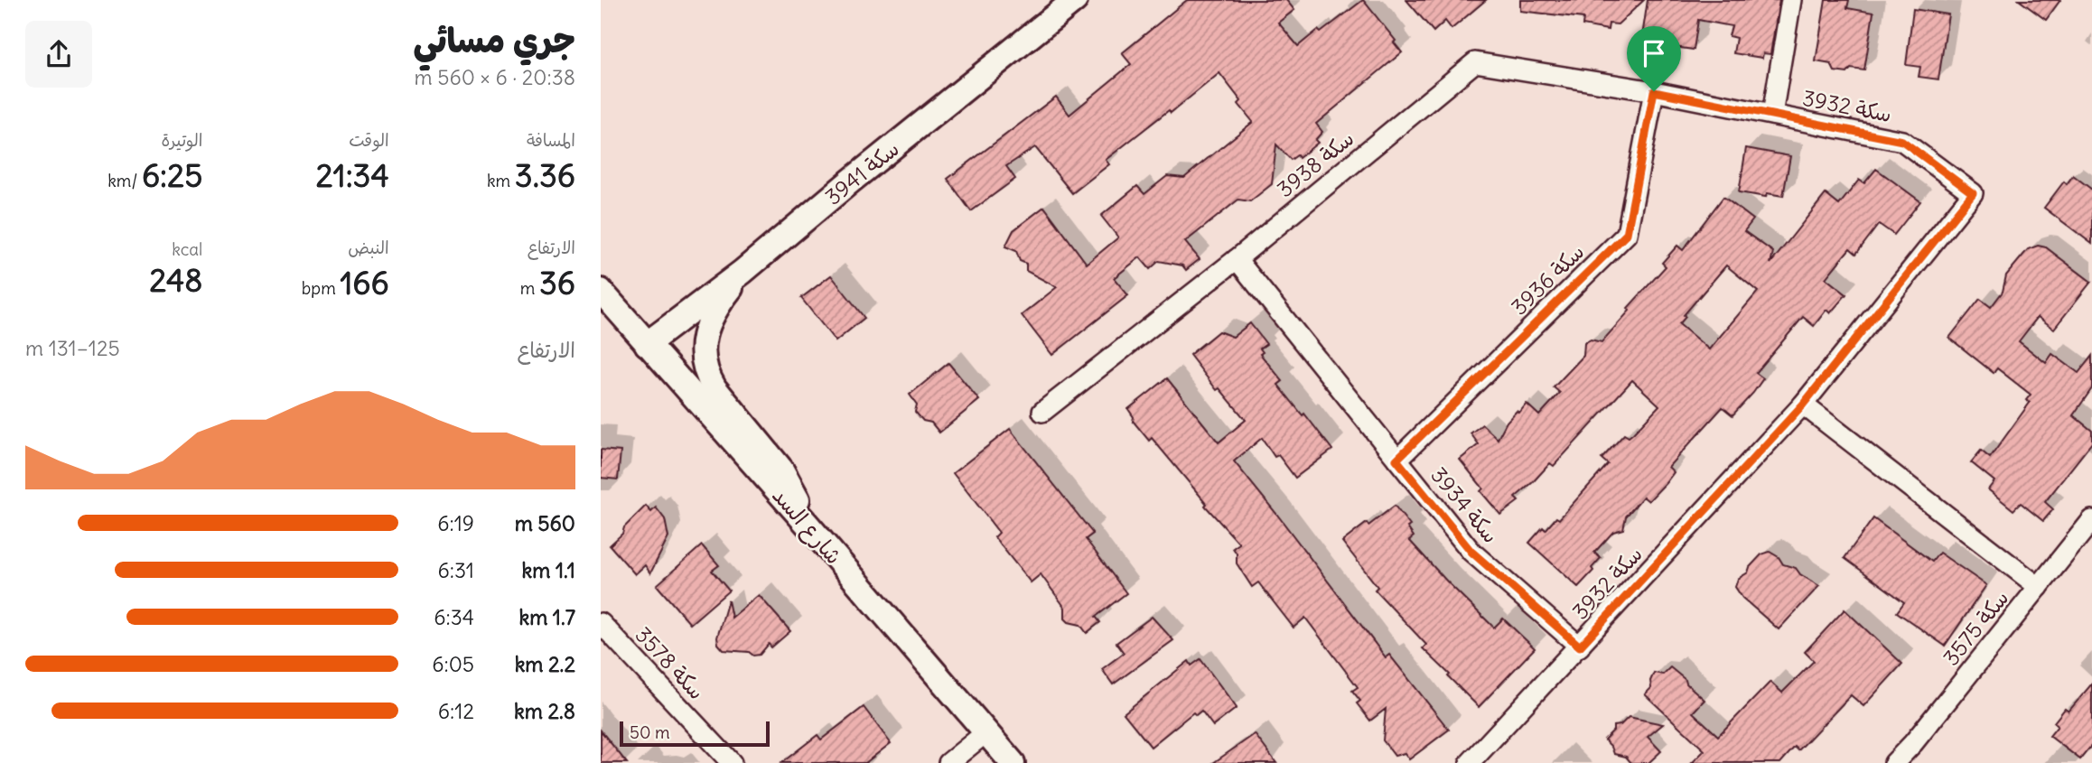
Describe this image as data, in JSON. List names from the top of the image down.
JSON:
{
  "streets": {
    "street": [
      "سكة 3932",
      "سكة 3938",
      "سكة 3941",
      "سكة 3936",
      "سكة 3934",
      "شارع السد",
      "سكة 3575",
      "سكة 3578"
    ]
  },
  "crossings": [
    ["سكة 3932", "سكة 3938"],
    ["سكة 3932", "سكة 3936"],
    ["سكة 3932", "سكة 3934"],
    ["سكة 3938", "سكة 3936"],
    ["سكة 3938", "سكة 3934"],
    ["سكة 3941", "شارع السد"],
    ["سكة 3936", "سكة 3934"]
  ],
  "scale_bar": "50 m",
  "page": {
    "heading": ["جري مسائي", "20:38 · 6 × 560 m"],
    "stats": [
      ["المسافة", "3.36 km"],
      ["الوقت", "21:34"],
      ["الوتيرة", "6:25 /km"],
      ["الارتفاع", "36 m"],
      ["النبض", "166 bpm"],
      ["kcal", "248"]
    ],
    "chart": ["الارتفاع", "125–131 m"],
    "list": [
      {
        "name": "560 m",
        "note": "6:19"
      },
      {
        "name": "1.1 km",
        "note": "6:31"
      },
      {
        "name": "1.7 km",
        "note": "6:34"
      },
      {
        "name": "2.2 km",
        "note": "6:05"
      },
      {
        "name": "2.8 km",
        "note": "6:12"
      }
    ],
    "scale": "50 m"
  }
}
